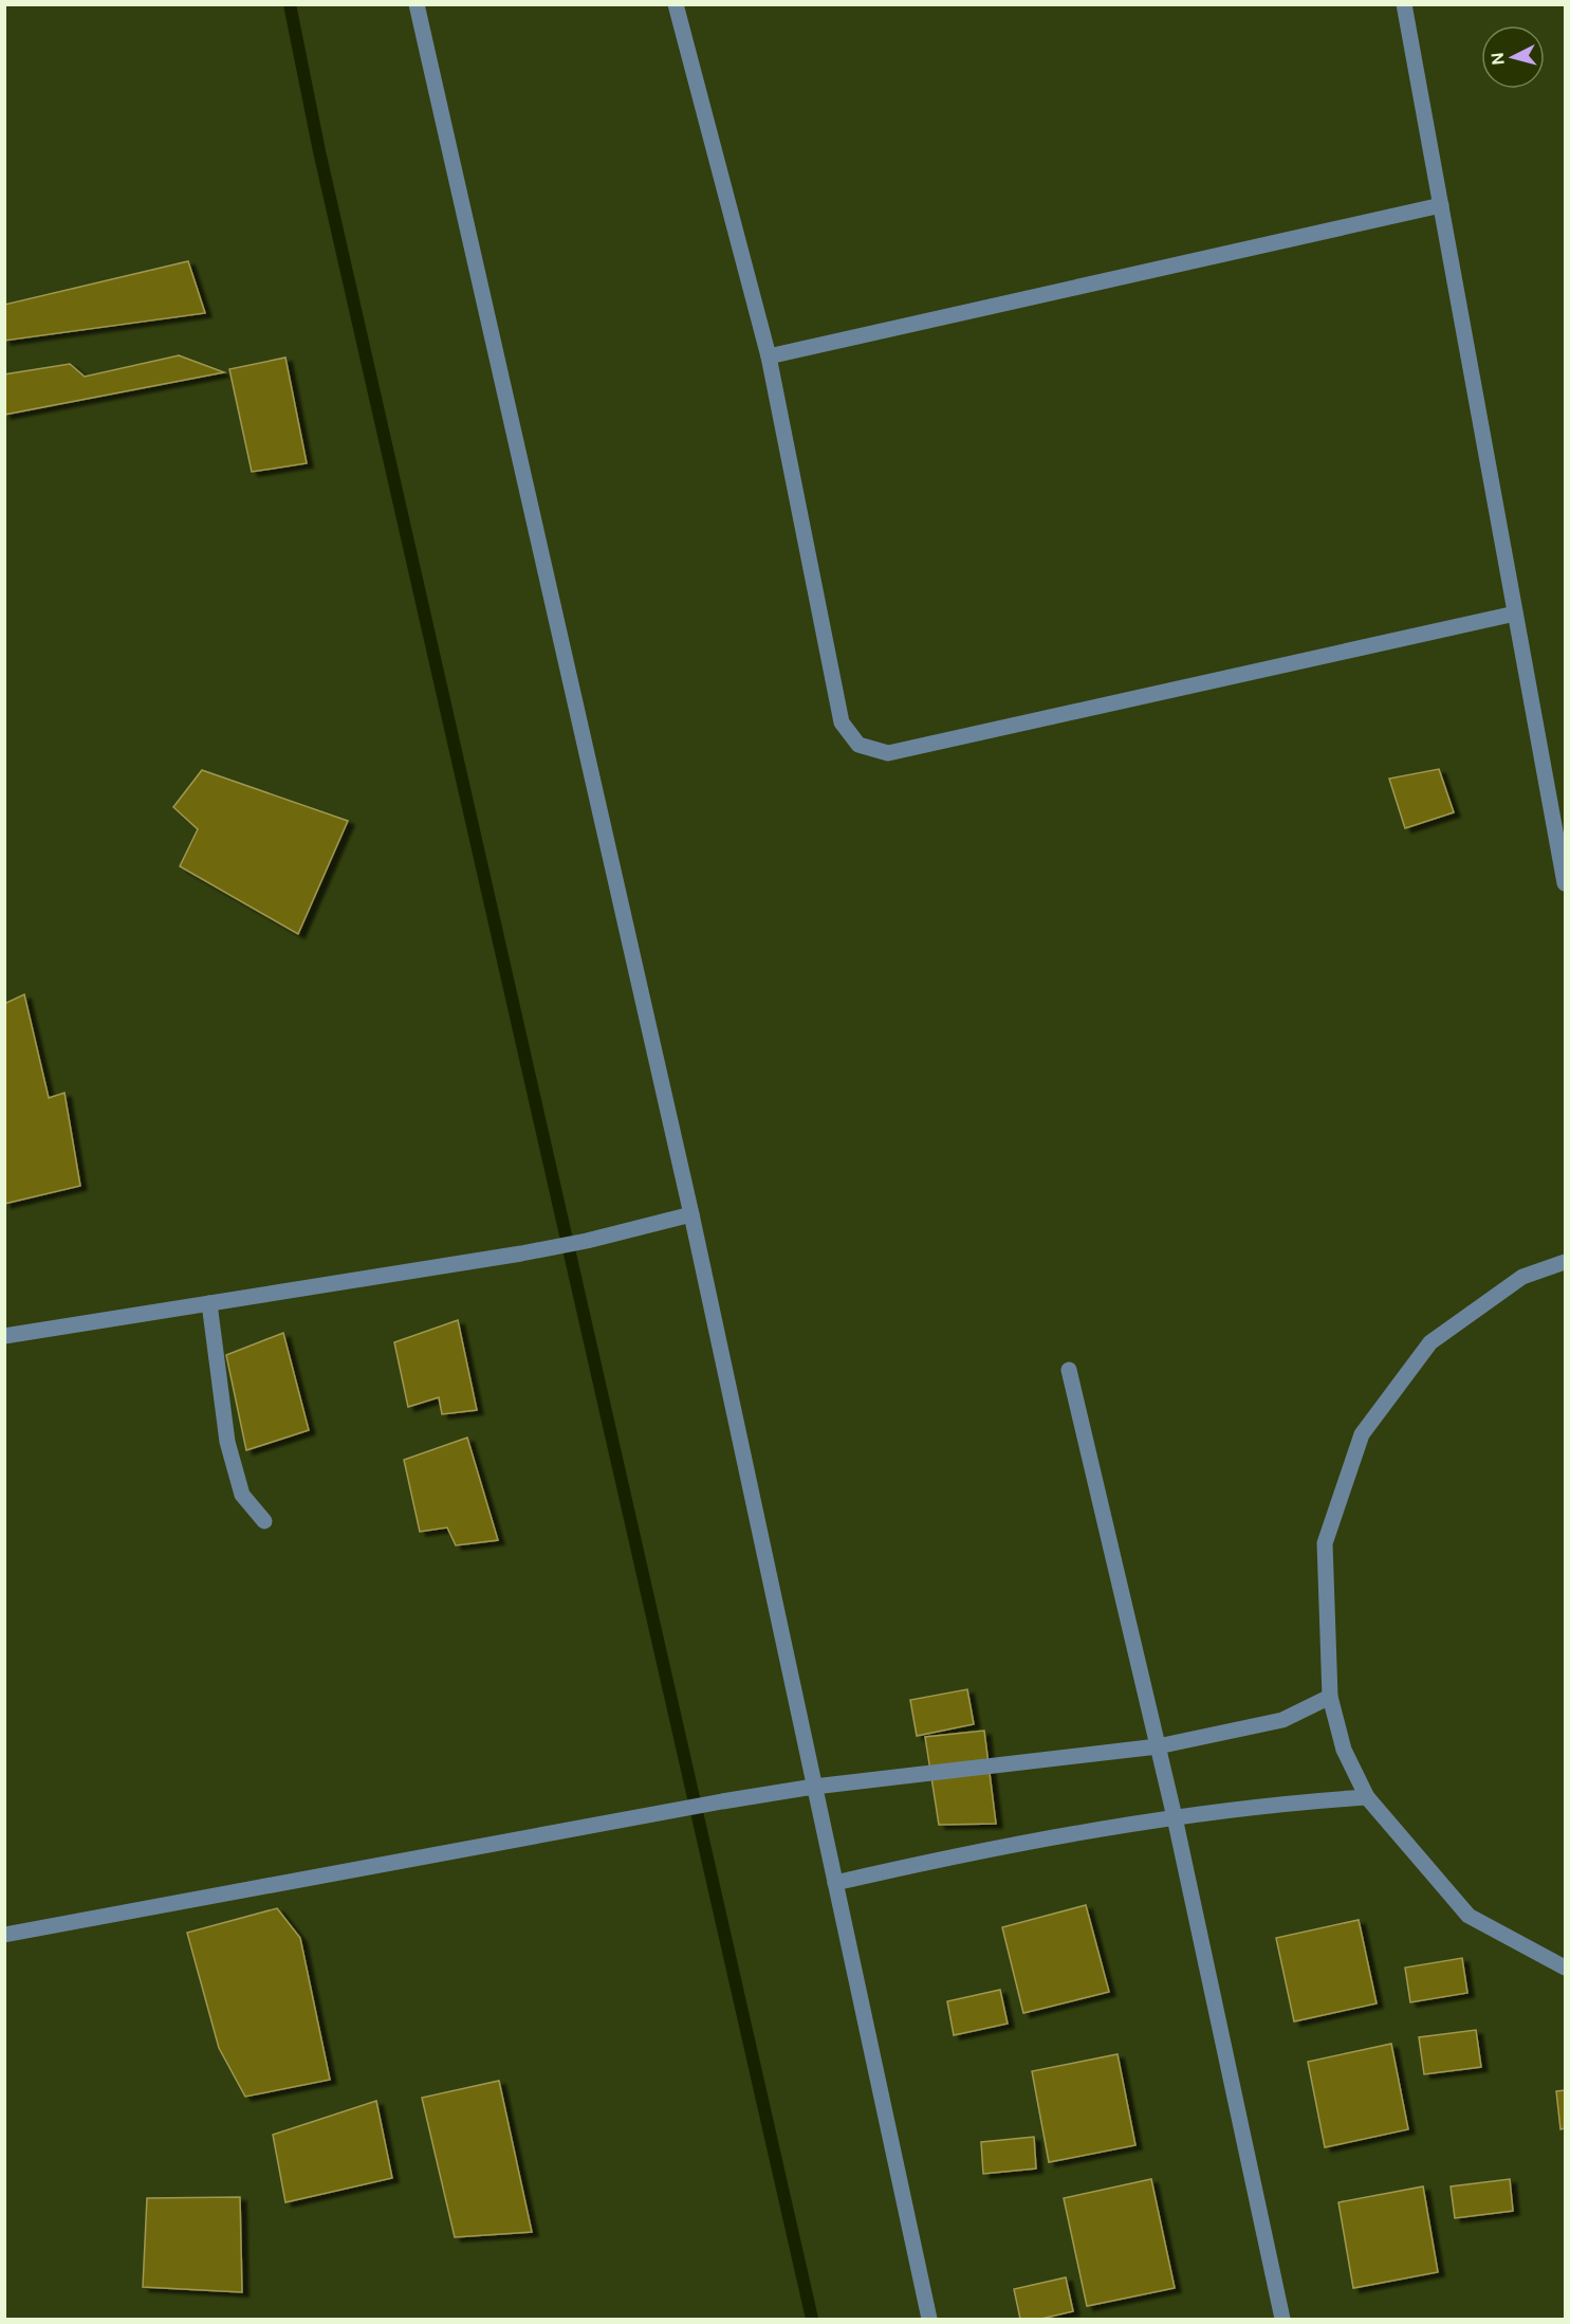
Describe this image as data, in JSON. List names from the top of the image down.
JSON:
{
  "north": "left"
}
